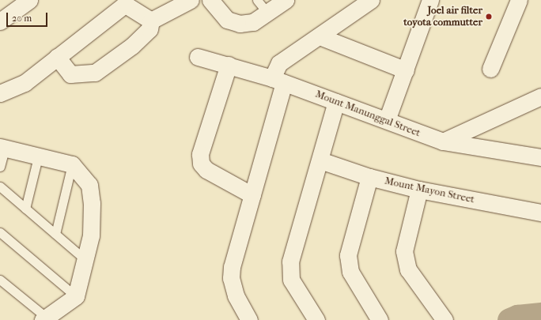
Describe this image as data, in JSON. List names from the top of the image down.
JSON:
{
  "streets": {
    "street": ["Mount Manunggal Street", "Mount Mayon Street"]
  },
  "places": ["Joel air filter toyota commutter"],
  "scale_bar": "20 m"
}
